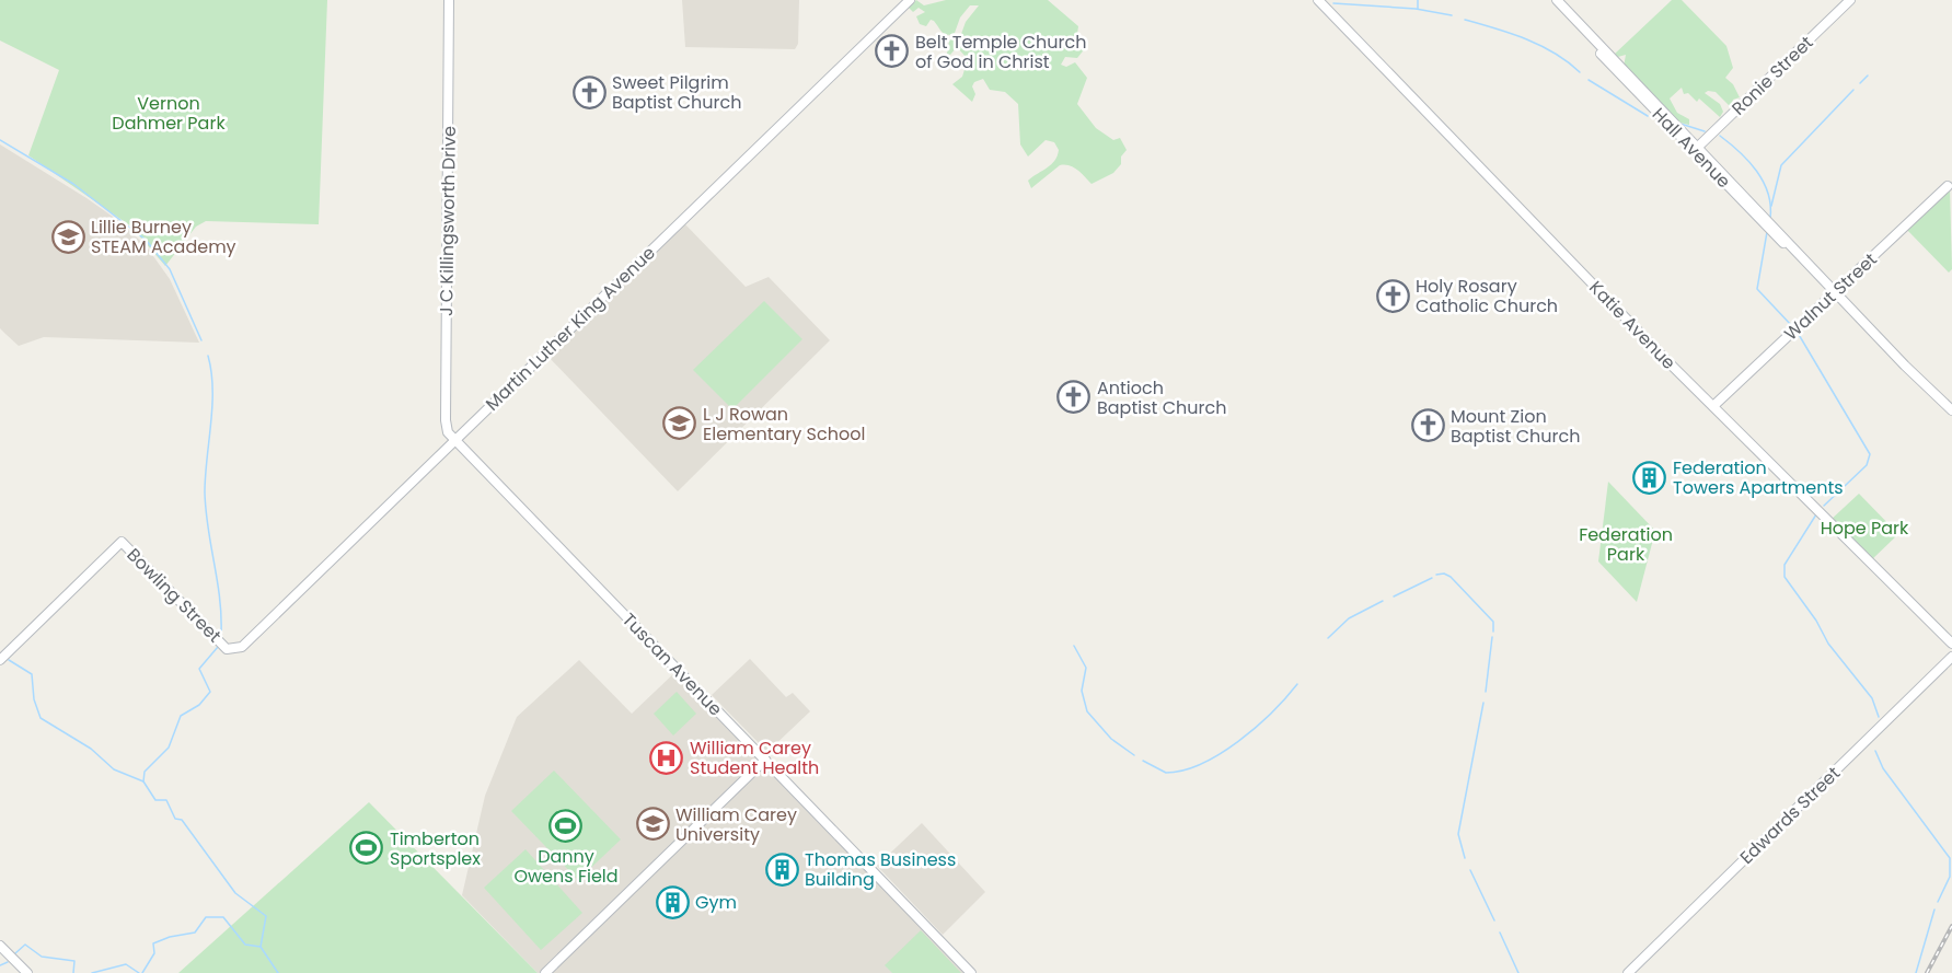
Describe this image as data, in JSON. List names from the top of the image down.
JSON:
{
  "streets": {
    "street": [
      "Ronie Street",
      "Hall Avenue",
      "J C Killingsworth Drive",
      "Walnut Street",
      "Katie Avenue",
      "Martin Luther King Avenue",
      "Bowling Street",
      "Tuscan Avenue",
      "Edwards Street"
    ]
  },
  "crossings": [
    ["Ronie Street", "Hall Avenue"],
    ["Hall Avenue", "Walnut Street"],
    ["J C Killingsworth Drive", "Martin Luther King Avenue"],
    ["J C Killingsworth Drive", "Tuscan Avenue"],
    ["Walnut Street", "Katie Avenue"],
    ["Martin Luther King Avenue", "Bowling Street"],
    ["Martin Luther King Avenue", "Tuscan Avenue"]
  ],
  "parks": ["Vernon Dahmer Park", "Hope Park", "Federation Park"],
  "places": {
    "church": [
      "Belt Temple Church of God in Christ",
      "Sweet Pilgrim Baptist Church",
      "Holy Rosary Catholic Church",
      "Antioch Baptist Church",
      "Mount Zion Baptist Church"
    ],
    "school or university": ["Lillie Burney STEAM Academy", "L J Rowan Elementary School", "William Carey University"],
    "building": ["Federation Towers Apartments", "Thomas Business Building", "Gym"],
    "hospital": ["William Carey Student Health"],
    "sports": ["Danny Owens Field", "Timberton Sportsplex"]
  }
}
